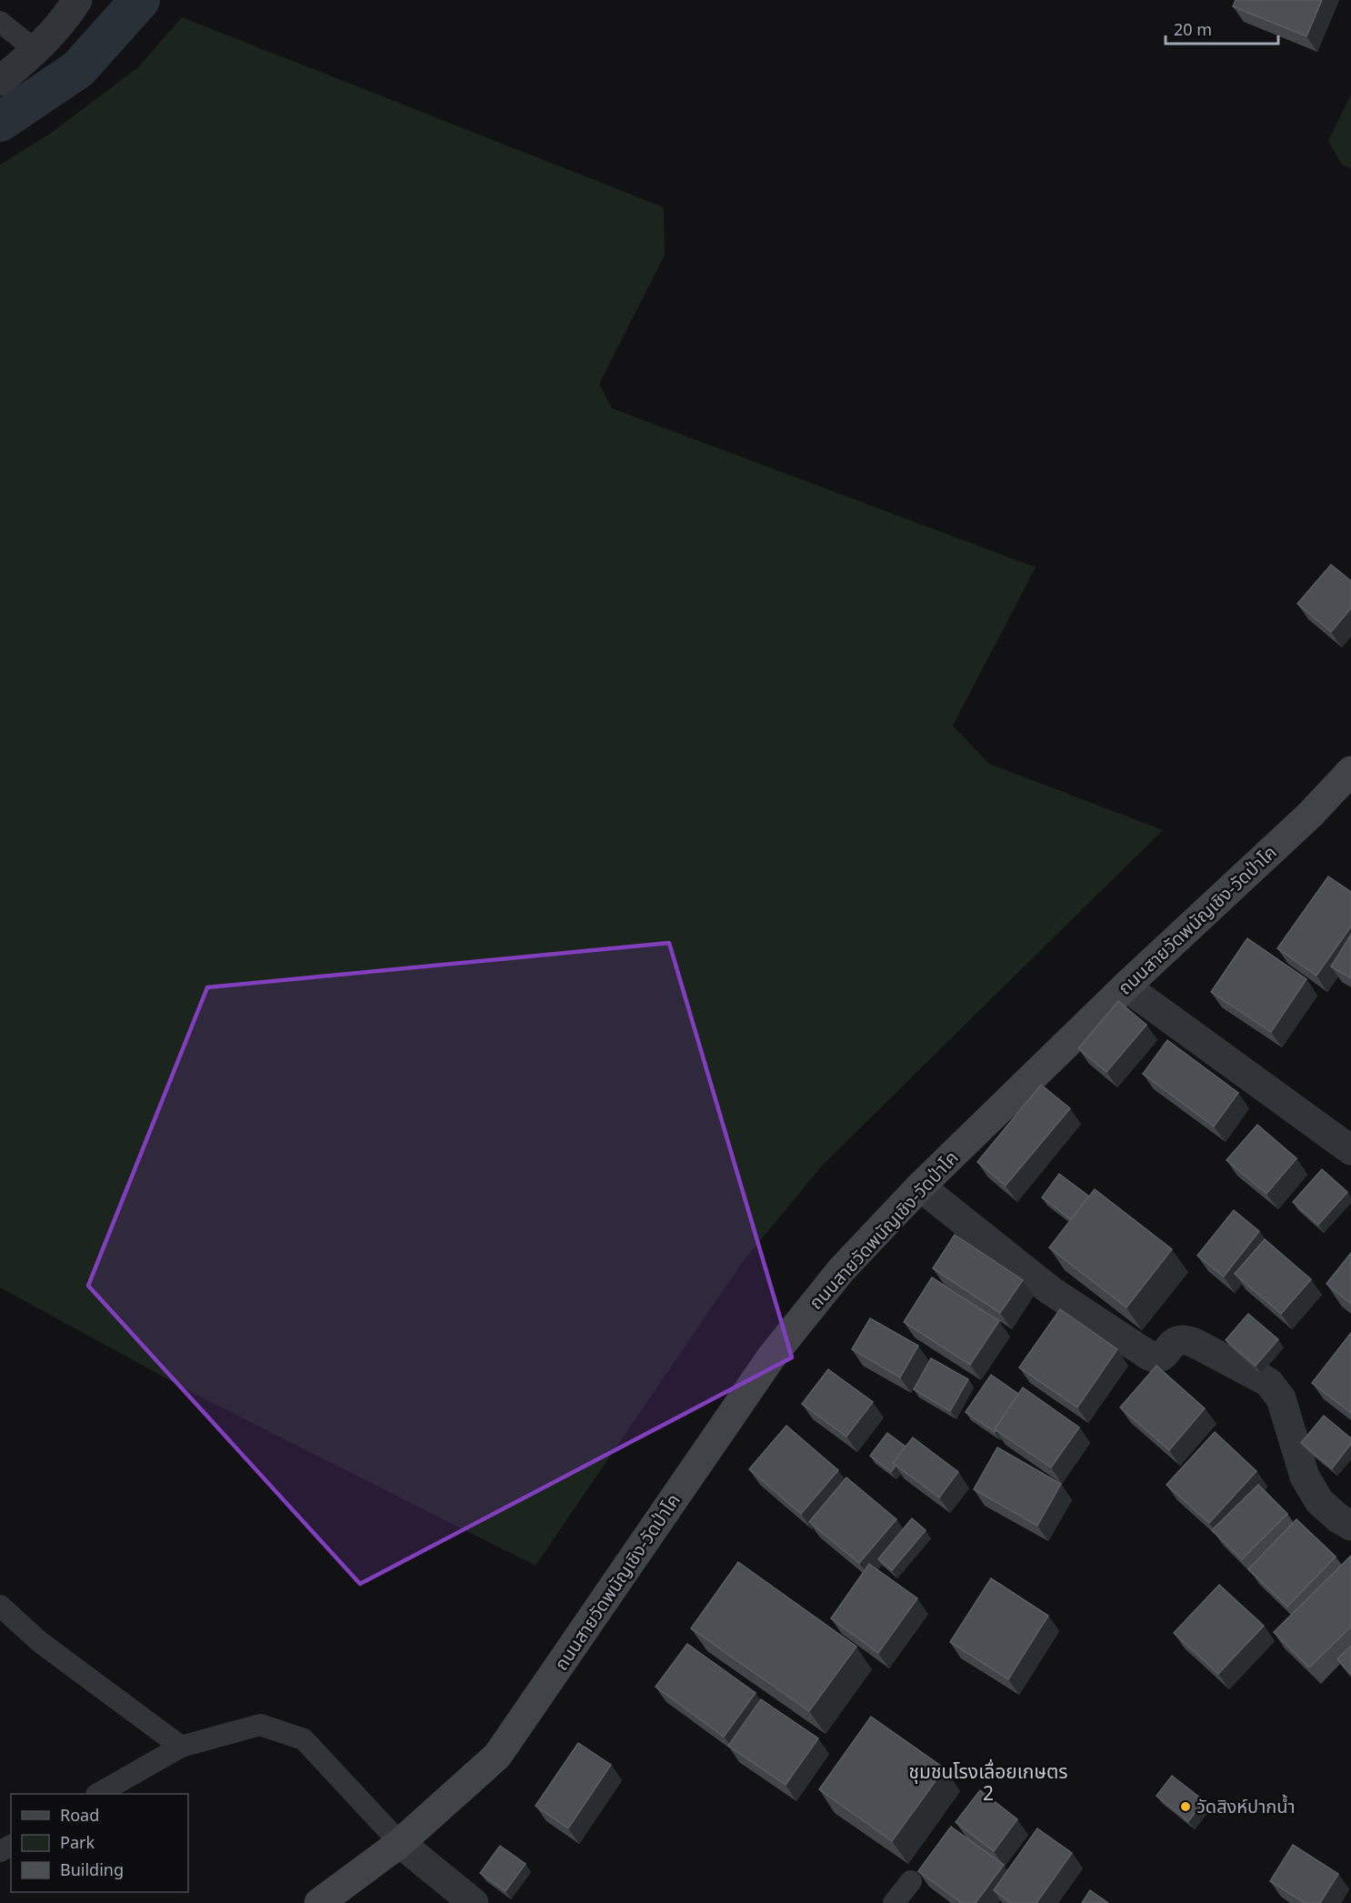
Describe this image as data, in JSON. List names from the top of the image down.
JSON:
{
  "streets": {
    "main road": ["ถนนสายวัดพนัญเชิง-วัดป่าโค"]
  },
  "districts": ["ชุมชนโรงเลื่อยเกษตร 2"],
  "places": ["วัดสิงห์ปากน้ำ"],
  "legend": ["Road", "Park", "Building"],
  "scale_bar": "20 m"
}
